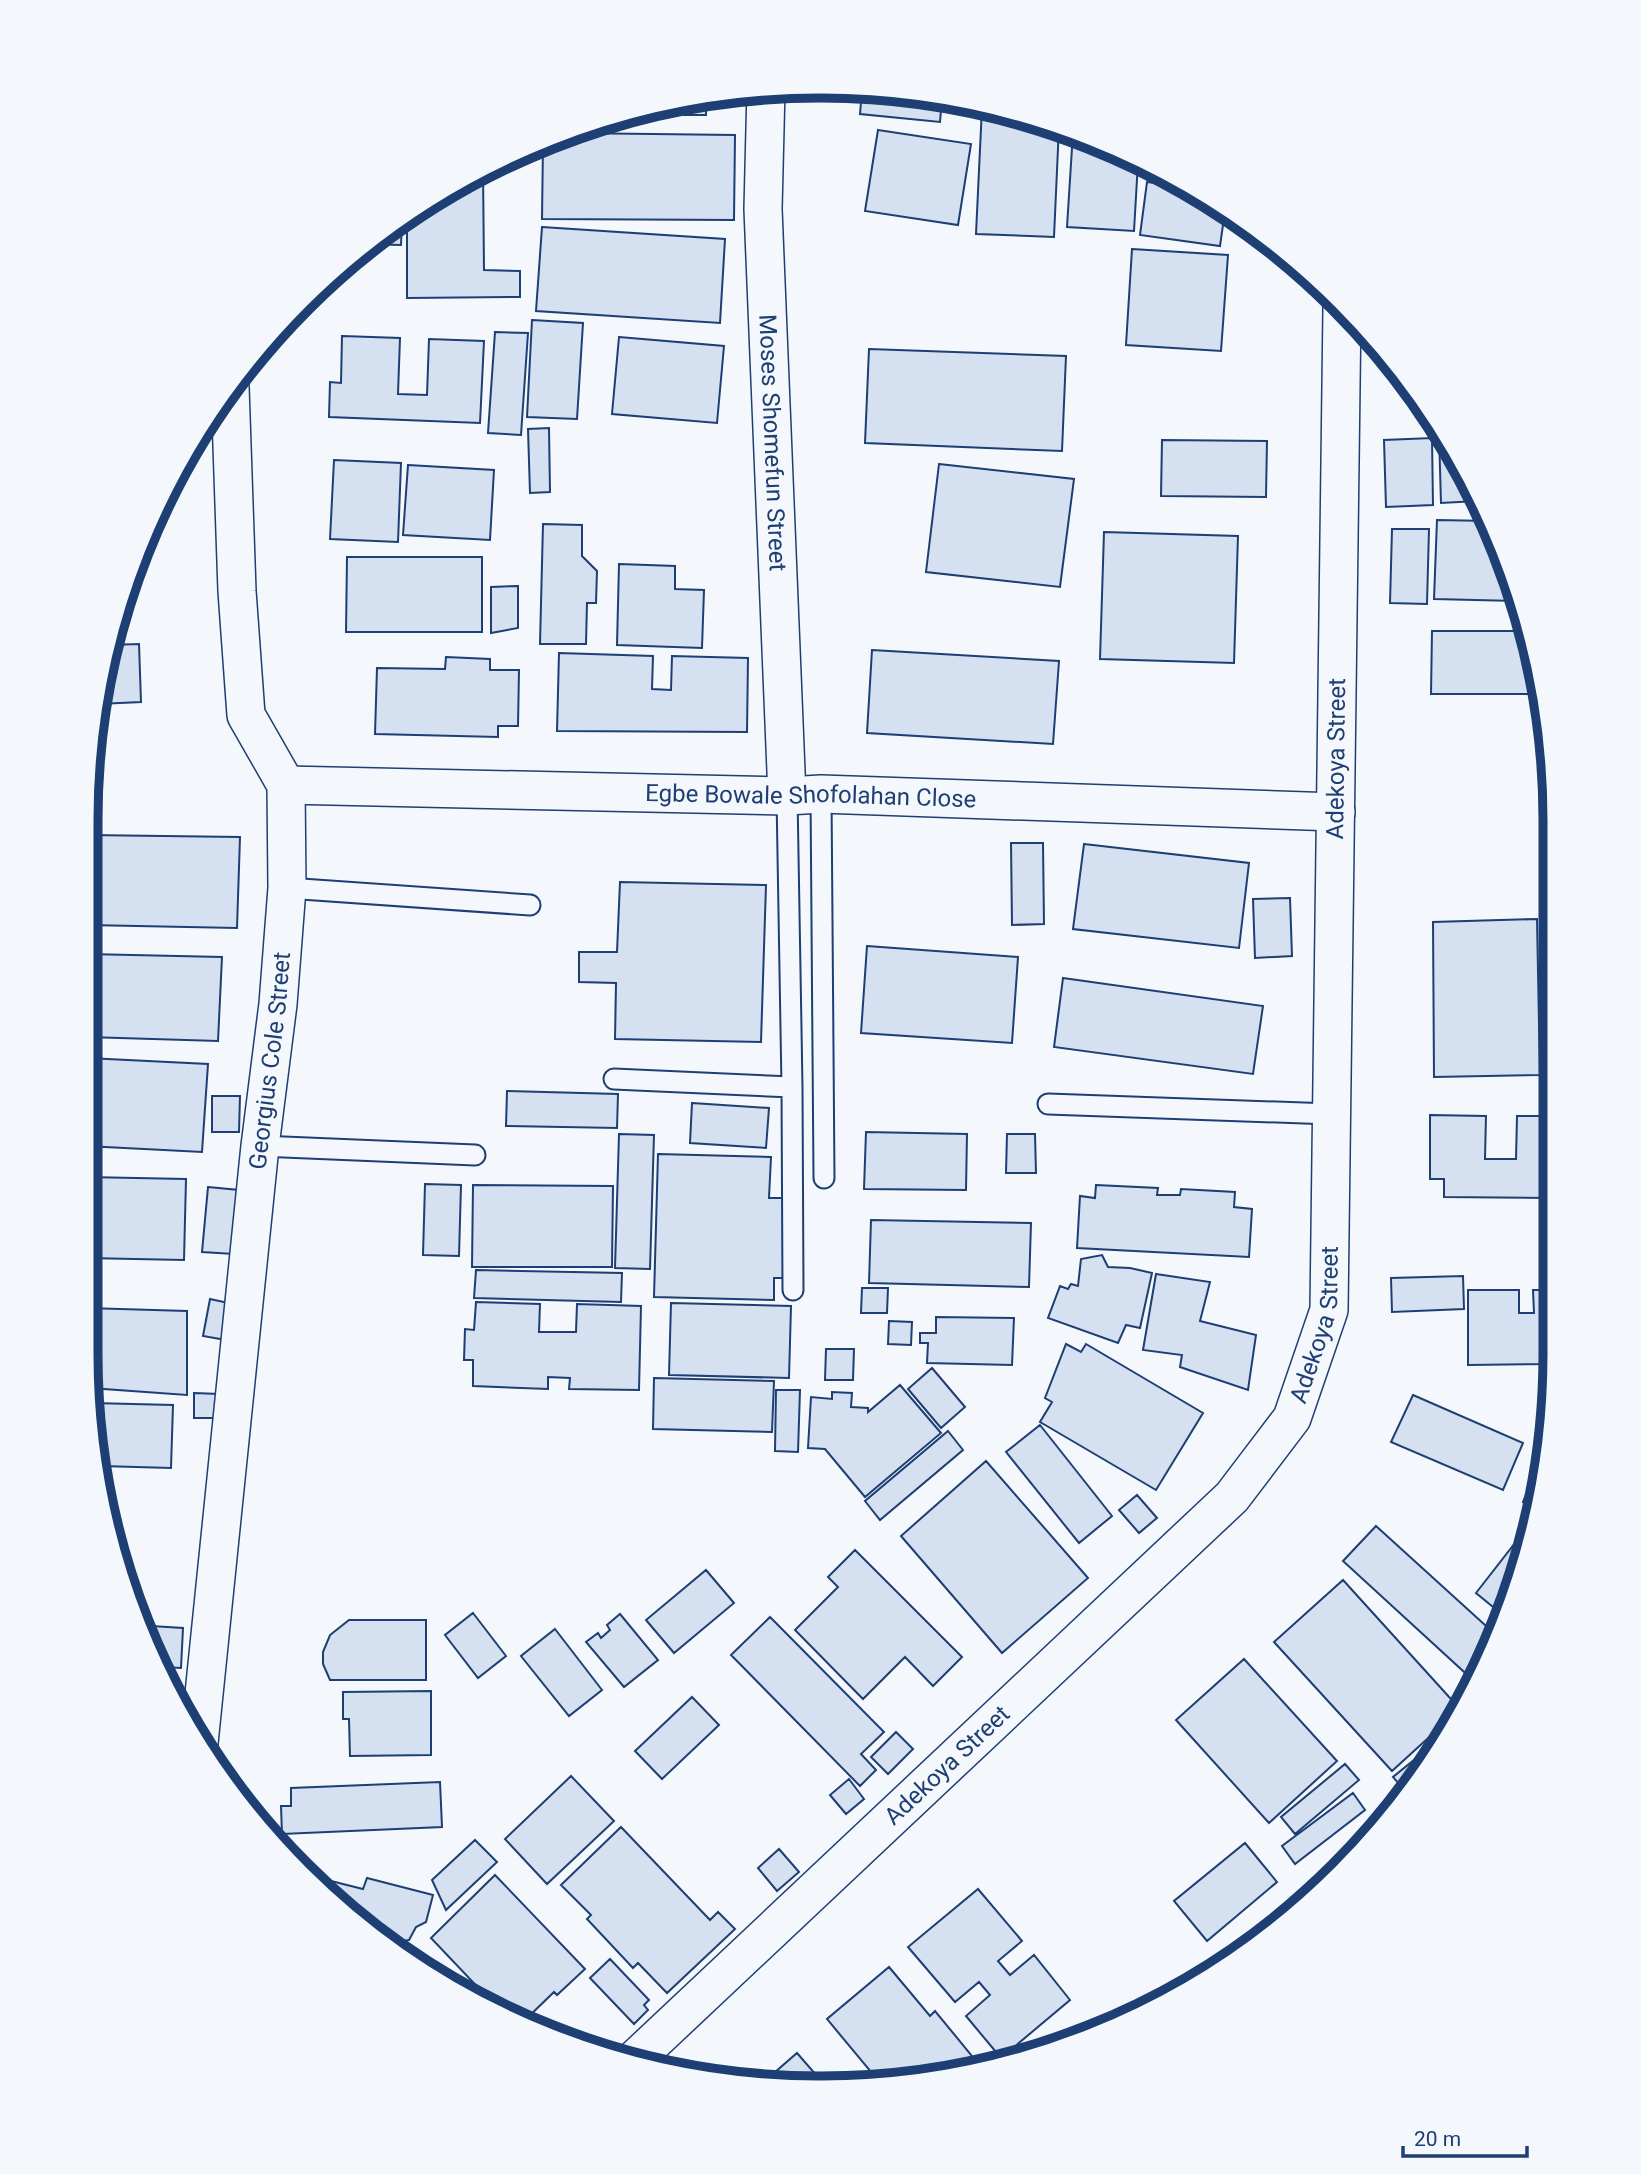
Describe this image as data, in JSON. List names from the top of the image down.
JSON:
{
  "streets": {
    "street": [
      "Moses Shomefun Street",
      "Adekoya Street",
      "Egbe Bowale Shofolahan Close",
      "Georgius Cole Street"
    ]
  },
  "crossings": [
    ["Moses Shomefun Street", "Egbe Bowale Shofolahan Close"],
    ["Adekoya Street", "Egbe Bowale Shofolahan Close"],
    ["Egbe Bowale Shofolahan Close", "Georgius Cole Street"]
  ],
  "scale_bar": "20 m"
}
